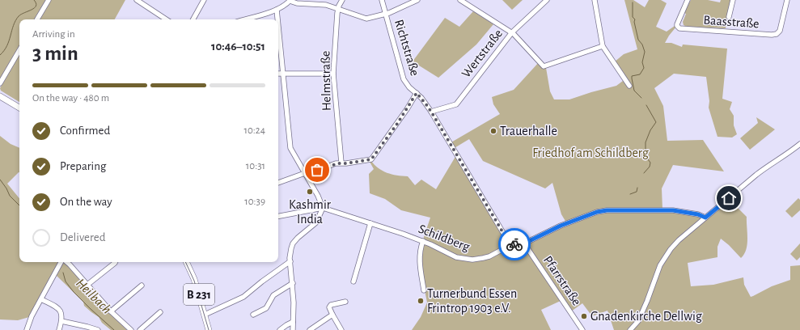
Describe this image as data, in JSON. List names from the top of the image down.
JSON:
{
  "streets": {
    "main road": ["B 231"],
    "street": [
      "Baasstraße",
      "Richtstraße",
      "Wertstraße",
      "Helmstraße",
      "Schildberg",
      "Pfarrstraße"
    ]
  },
  "crossings": [
    ["Richtstraße", "Wertstraße"],
    ["Richtstraße", "Schildberg"],
    ["Schildberg", "Pfarrstraße"]
  ],
  "water": ["Heilbach"],
  "parks": ["Friedhof am Schildberg"],
  "places": [
    "Trauerhalle",
    "Kashmir India",
    "Turnerbund Essen Frintrop 1903 e.V.",
    "Gnadenkirche Dellwig"
  ],
  "page": {
    "heading": ["3 min", "Arriving in", "10:46–10:51"],
    "bar": "On the way · 480 m",
    "list": [
      ["Confirmed", "10:24"],
      ["Preparing", "10:31"],
      ["On the way", "10:39"],
      "Delivered"
    ]
  }
}
